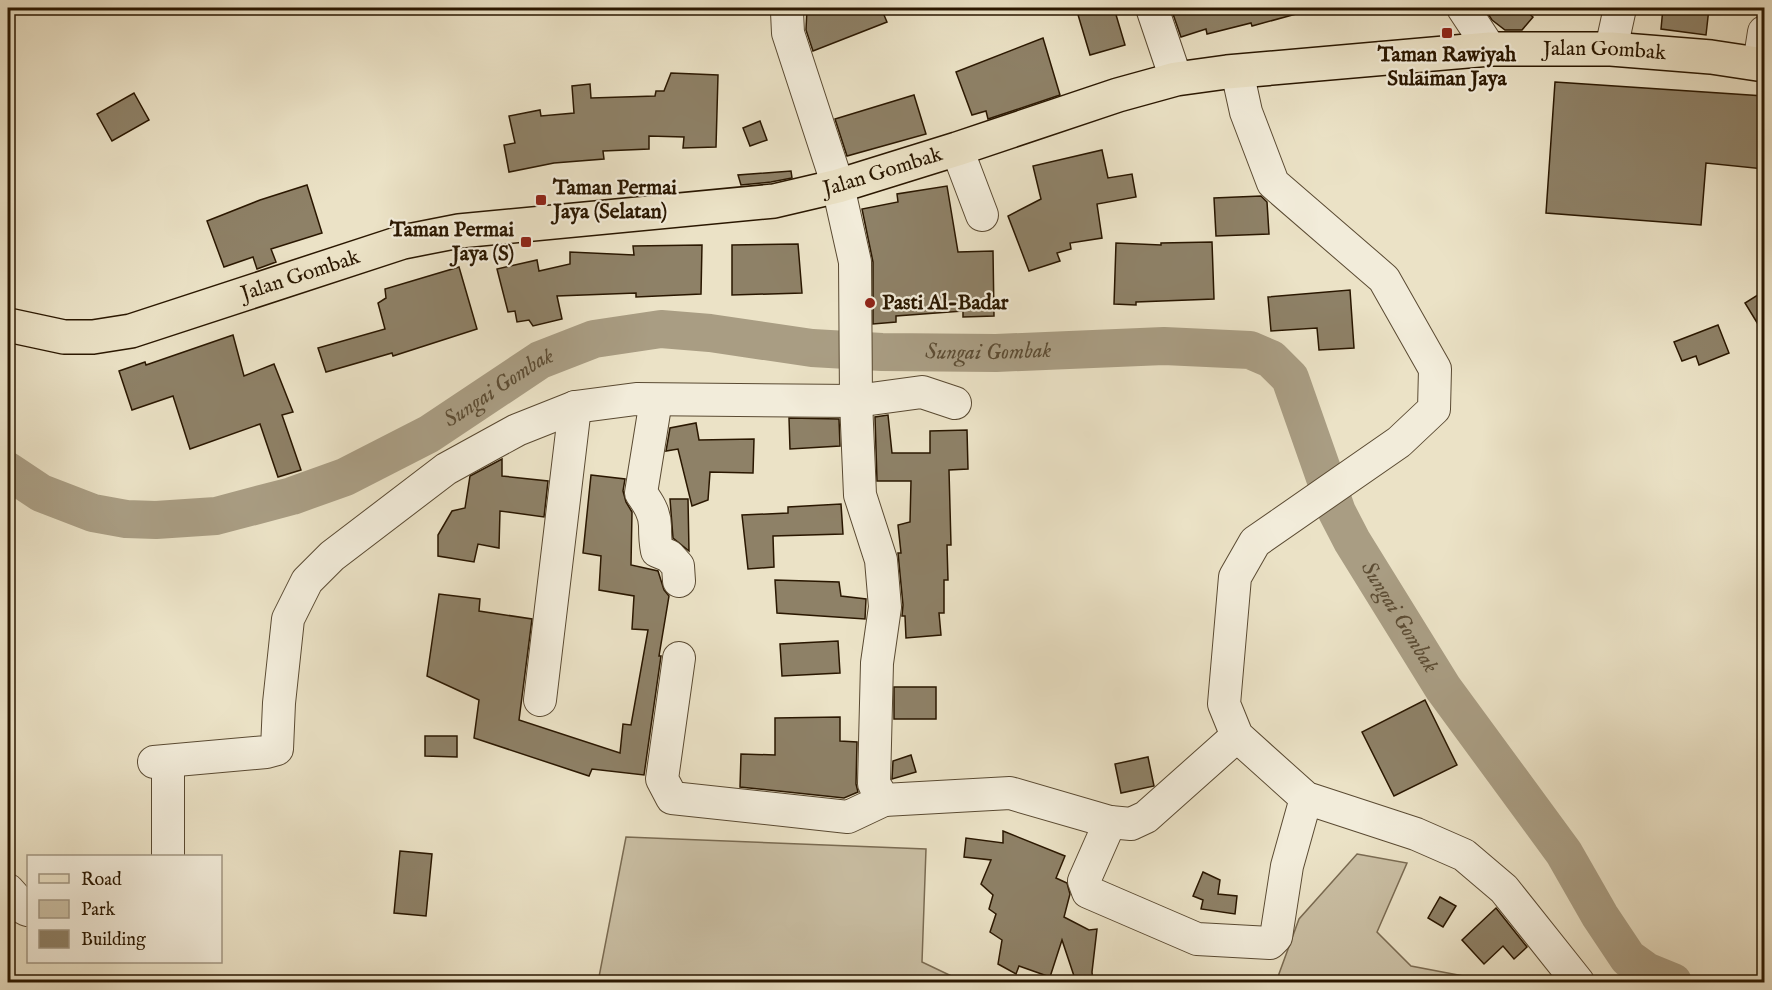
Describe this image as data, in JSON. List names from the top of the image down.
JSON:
{
  "streets": {
    "main road": ["Jalan Gombak"]
  },
  "water": ["Sungai Gombak"],
  "places": {
    "transit": ["Taman Rawiyah Sulaiman Jaya", "Taman Permai Jaya (Selatan)", "Taman Permai Jaya (S)"],
    "other": ["Pasti Al-Badar"]
  },
  "legend": ["Road", "Park", "Building"]
}
